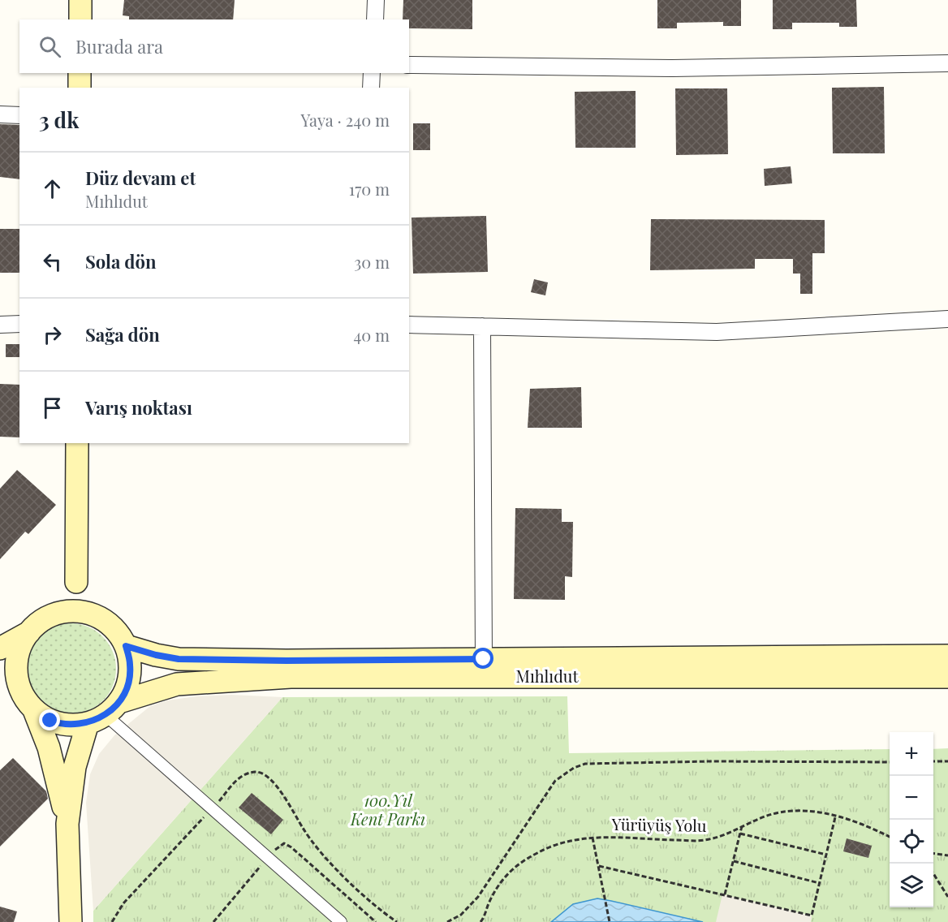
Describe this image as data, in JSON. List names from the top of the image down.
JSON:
{
  "streets": {
    "main road": ["Mıhlıdut"],
    "path": ["Yürüyüş Yolu"]
  },
  "parks": ["100.Yıl Kent Parkı"],
  "page": {
    "search": "Burada ara",
    "heading": ["3 dk", "Yaya · 240 m"],
    "list": [
      ["Düz devam et", "Mıhlıdut", "170 m"],
      ["Sola dön", "30 m"],
      ["Sağa dön", "40 m"],
      "Varış noktası"
    ],
    "map_buttons": ["+", "−"]
  }
}
